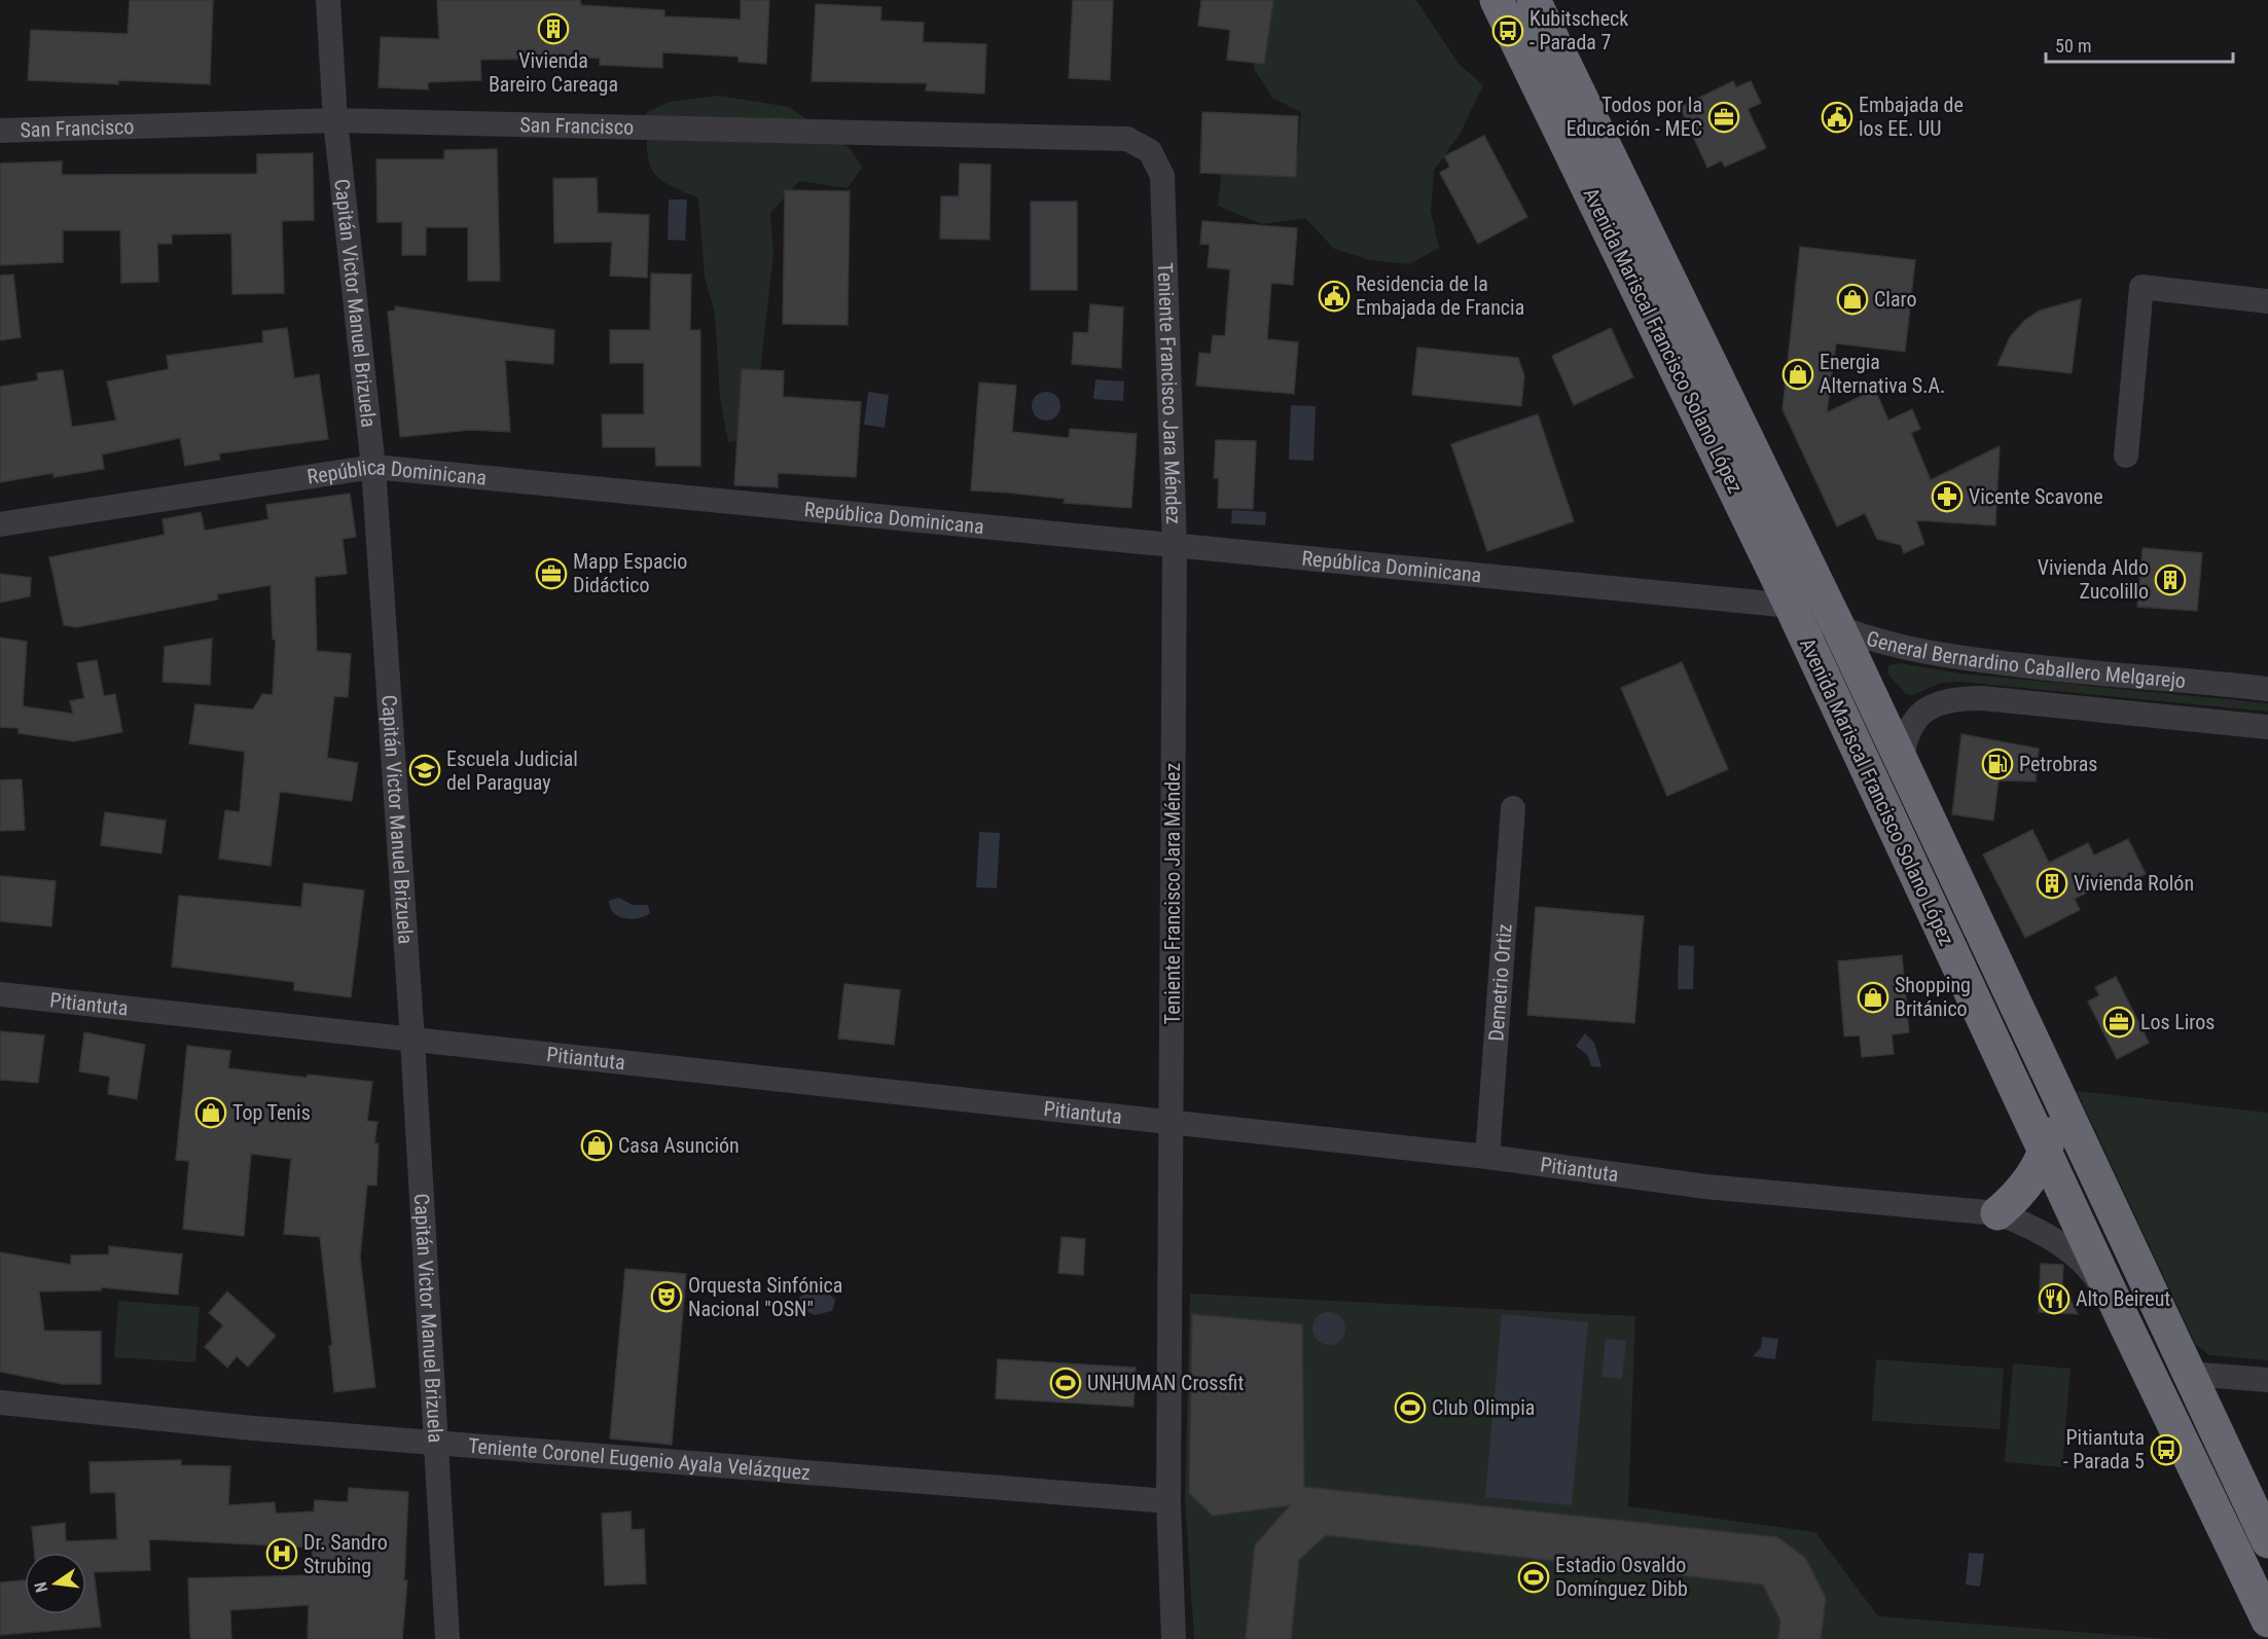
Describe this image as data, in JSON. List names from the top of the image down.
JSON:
{
  "streets": {
    "highway": ["Avenida Mariscal Francisco Solano López"],
    "street": [
      "San Francisco",
      "Capitán Victor Manuel Brizuela",
      "Teniente Francisco Jara Méndez",
      "República Dominicana",
      "General Bernardino Caballero Melgarejo",
      "Demetrio Ortiz",
      "Pitiantuta",
      "Teniente Coronel Eugenio Ayala Velázquez"
    ]
  },
  "crossings": [
    ["San Francisco", "Capitán Victor Manuel Brizuela"],
    ["San Francisco", "Teniente Francisco Jara Méndez"],
    ["Capitán Victor Manuel Brizuela", "República Dominicana"],
    ["Capitán Victor Manuel Brizuela", "Pitiantuta"],
    ["Capitán Victor Manuel Brizuela", "Teniente Coronel Eugenio Ayala Velázquez"],
    ["Avenida Mariscal Francisco Solano López", "República Dominicana"],
    ["Avenida Mariscal Francisco Solano López", "General Bernardino Caballero Melgarejo"],
    ["Avenida Mariscal Francisco Solano López", "Pitiantuta"],
    ["Teniente Francisco Jara Méndez", "República Dominicana"],
    ["Teniente Francisco Jara Méndez", "Pitiantuta"],
    ["Teniente Francisco Jara Méndez", "Teniente Coronel Eugenio Ayala Velázquez"],
    ["República Dominicana", "General Bernardino Caballero Melgarejo"],
    ["Demetrio Ortiz", "Pitiantuta"]
  ],
  "places": {
    "building": ["Vivienda Bareiro Careaga", "Vivienda Aldo Zucolillo", "Vivienda Rolón"],
    "bus stop": ["Kubitscheck - Parada 7", "Pitiantuta - Parada 5"],
    "office": ["Todos por la Educación - MEC", "Mapp Espacio Didáctico", "Los Liros"],
    "public building": ["Embajada de los EE. UU", "Residencia de la Embajada de Francia"],
    "shop": [
      "Claro",
      "Energia Alternativa S.A.",
      "Shopping Británico",
      "Top Tenis",
      "Casa Asunción"
    ],
    "pharmacy": ["Vicente Scavone"],
    "fuel station": ["Petrobras"],
    "school or university": ["Escuela Judicial del Paraguay"],
    "theatre": ["Orquesta Sinfónica Nacional \"OSN\""],
    "restaurant": ["Alto Beireut"],
    "sports": ["UNHUMAN Crossfit", "Club Olimpia", "Estadio Osvaldo Domínguez Dibb"],
    "hospital": ["Dr. Sandro Strubing"]
  },
  "scale_bar": "50 m",
  "north": "left"
}
